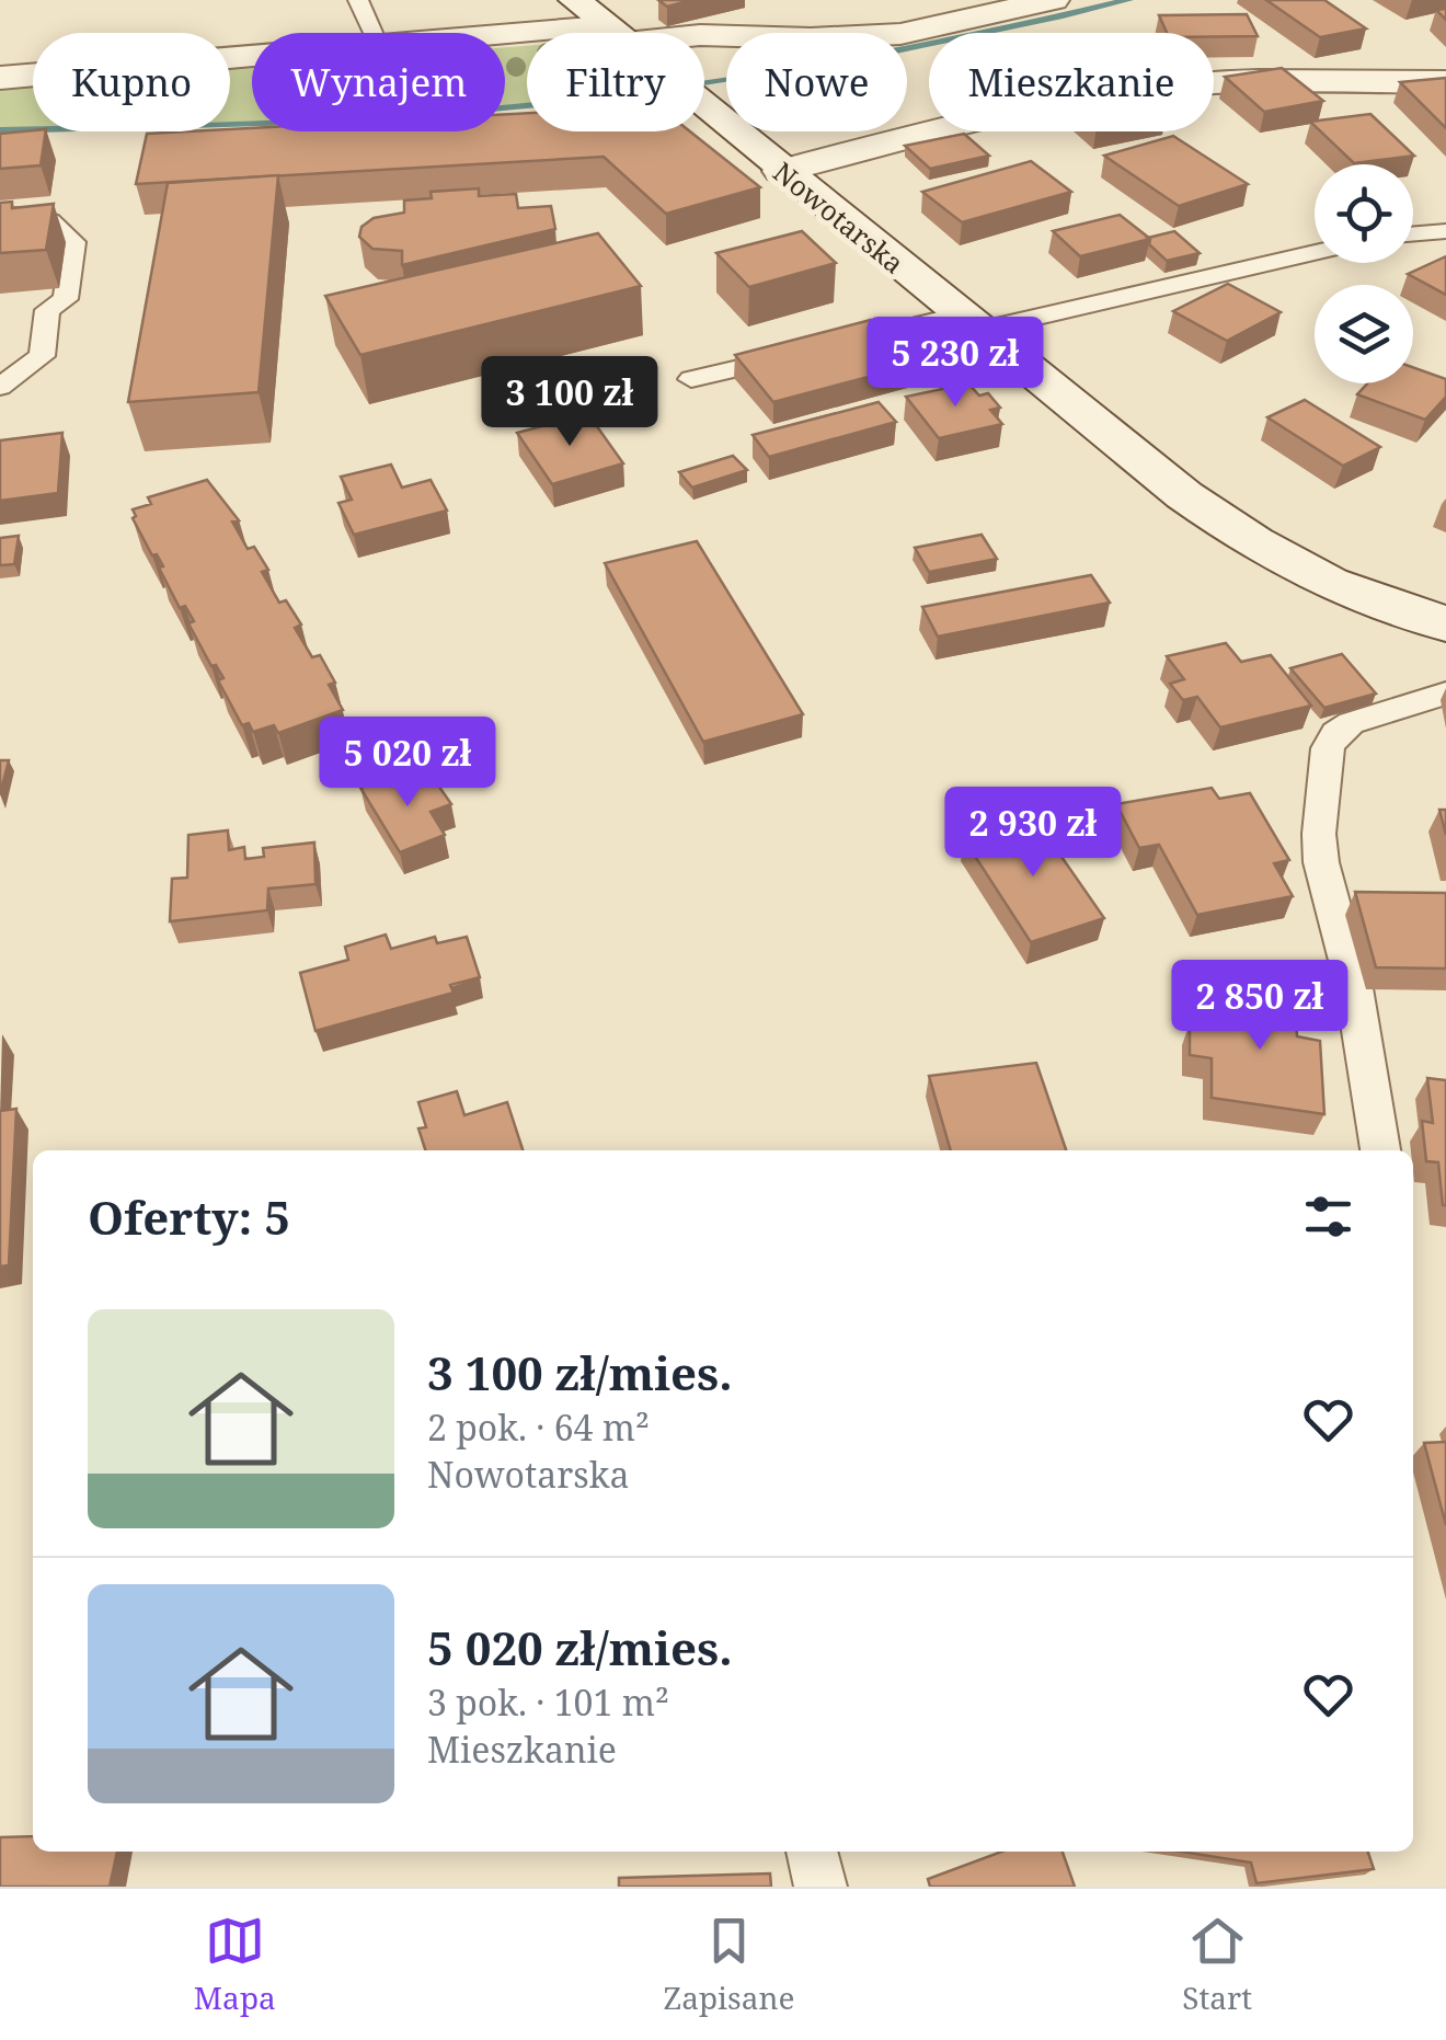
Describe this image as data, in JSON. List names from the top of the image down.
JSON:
{
  "streets": {
    "street": ["Nowotarska"]
  },
  "page": {
    "chip": [
      "Kupno",
      "Wynajem",
      "Filtry",
      "Nowe",
      "Mieszkanie"
    ],
    "price": [
      "5 230 zł",
      "3 100 zł",
      "5 020 zł",
      "2 930 zł",
      "2 850 zł"
    ],
    "heading": "Oferty: 5",
    "list": [
      {
        "name": "3 100 zł/mies.",
        "note": "2 pok. · 64 m² · Nowotarska"
      },
      {
        "name": "5 020 zł/mies.",
        "note": "3 pok. · 101 m² · Mieszkanie"
      }
    ],
    "tabs": ["Mapa", "Zapisane", "Start"]
  }
}
